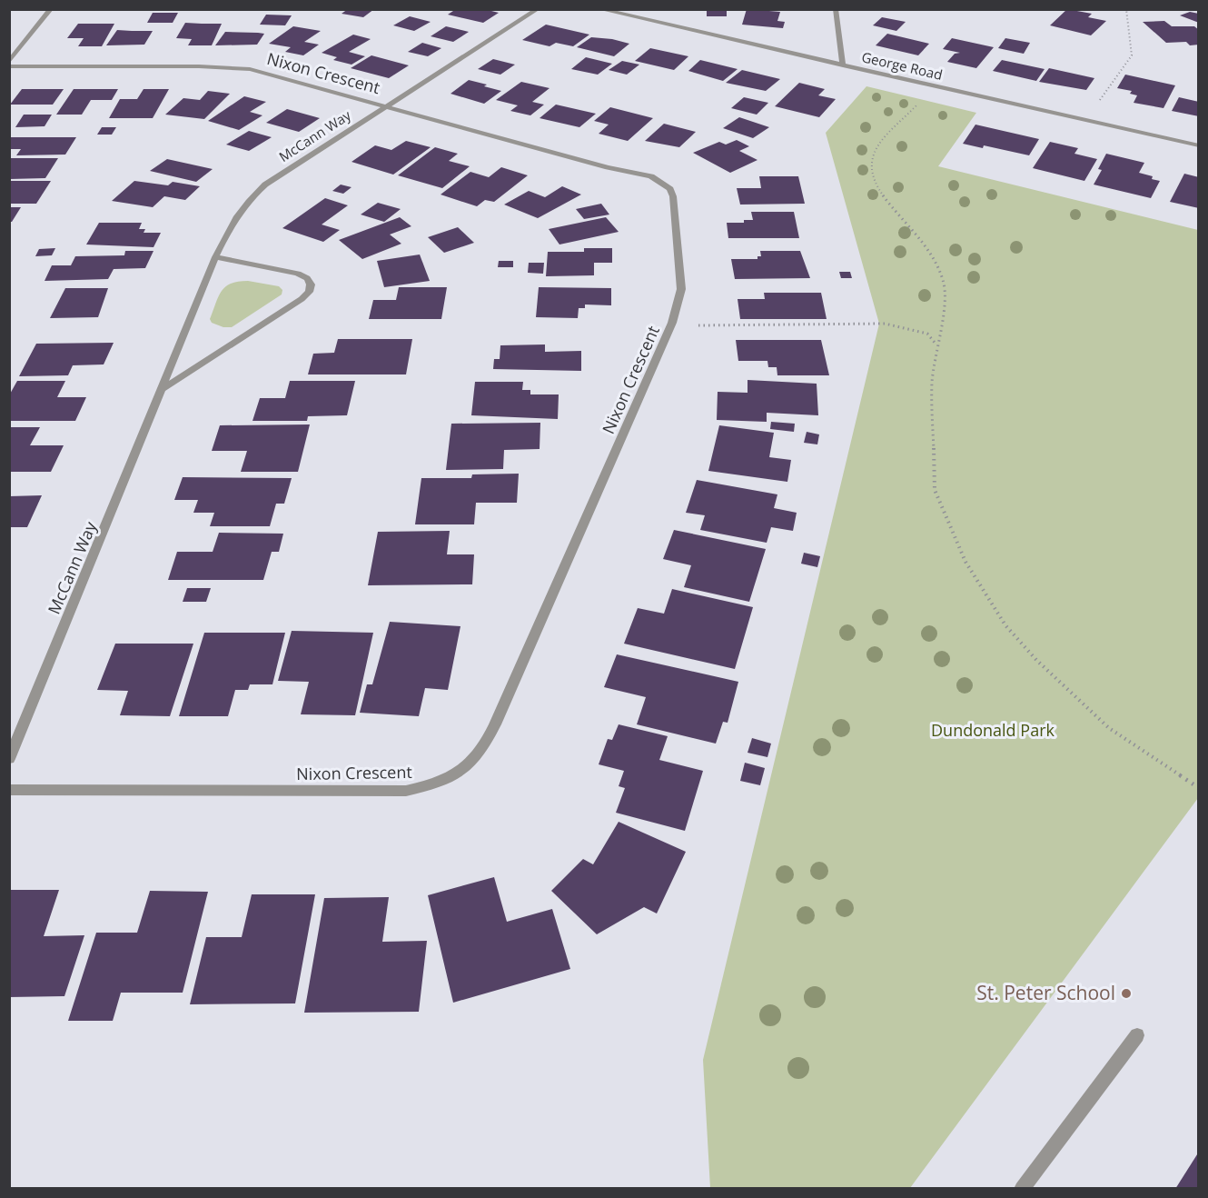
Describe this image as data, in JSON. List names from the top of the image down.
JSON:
{
  "streets": {
    "street": ["George Road", "Nixon Crescent", "McCann Way"]
  },
  "crossings": [
    ["Nixon Crescent", "McCann Way"]
  ],
  "parks": ["Dundonald Park"],
  "places": ["St. Peter School"]
}
